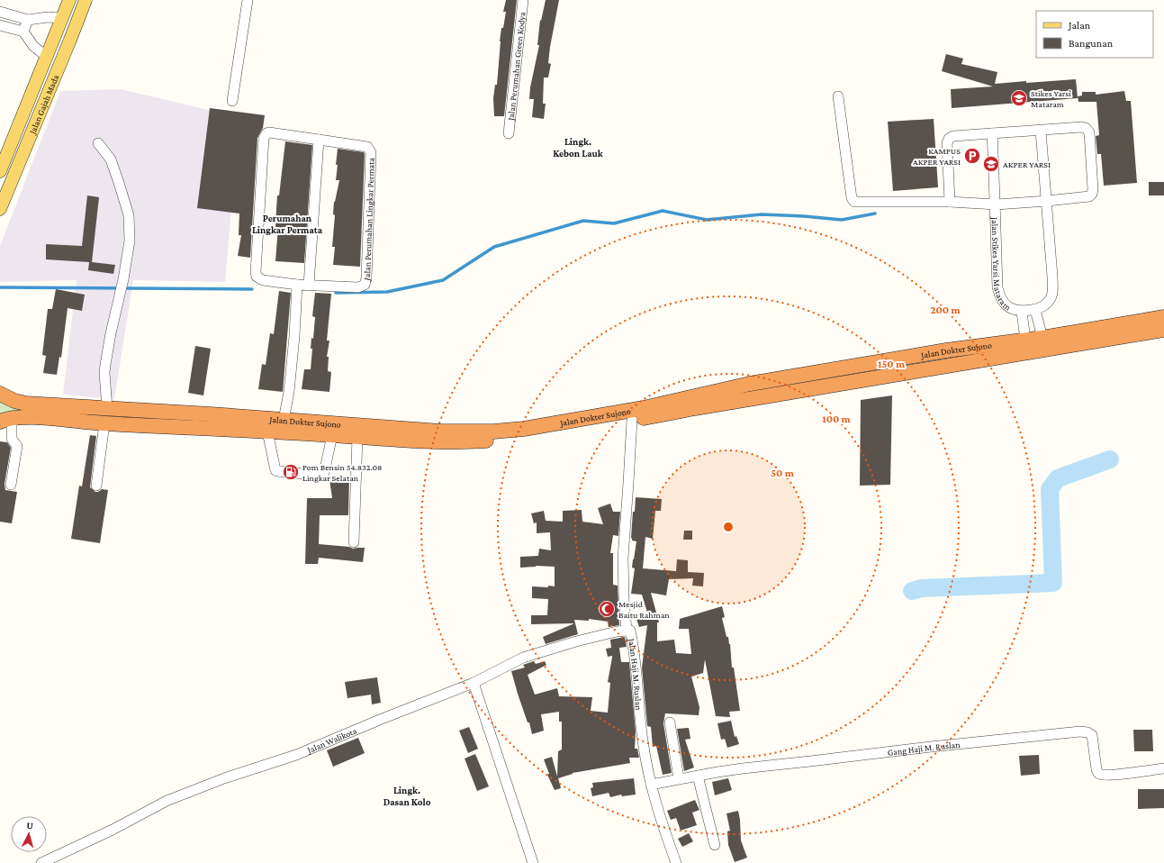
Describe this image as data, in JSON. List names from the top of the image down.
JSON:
{
  "streets": {
    "highway": ["Jalan Dokter Sujono"],
    "main road": ["Jalan Gajah Mada"],
    "street": [
      "Jalan Perumahan Green Kodya",
      "Jalan Perumahan Lingkar Permata",
      "Jalan Stikes Yarsi Mataram",
      "Jalan Haji M. Ruslan",
      "Jalan Walikota",
      "Gang Haji M. Ruslan"
    ]
  },
  "crossings": [
    ["Jalan Haji M. Ruslan", "Jalan Walikota"],
    ["Jalan Haji M. Ruslan", "Gang Haji M. Ruslan"]
  ],
  "districts": ["Lingk. Kebon Lauk", "Perumahan Lingkar Permata", "Lingk. Dasan Kolo"],
  "places": {
    "school or university": ["Stikes Yarsi Mataram", "AKPER YARSI"],
    "parking": ["KAMPUS AKPER YARSI"],
    "fuel station": ["Pom Bensin 54.832.08 Lingkar Selatan"],
    "mosque": ["Mesjid Baitu Rahman"]
  },
  "legend": ["Jalan", "Bangunan"],
  "north": "top",
  "rings": [
    "200 m",
    "150 m",
    "100 m",
    "50 m"
  ]
}
